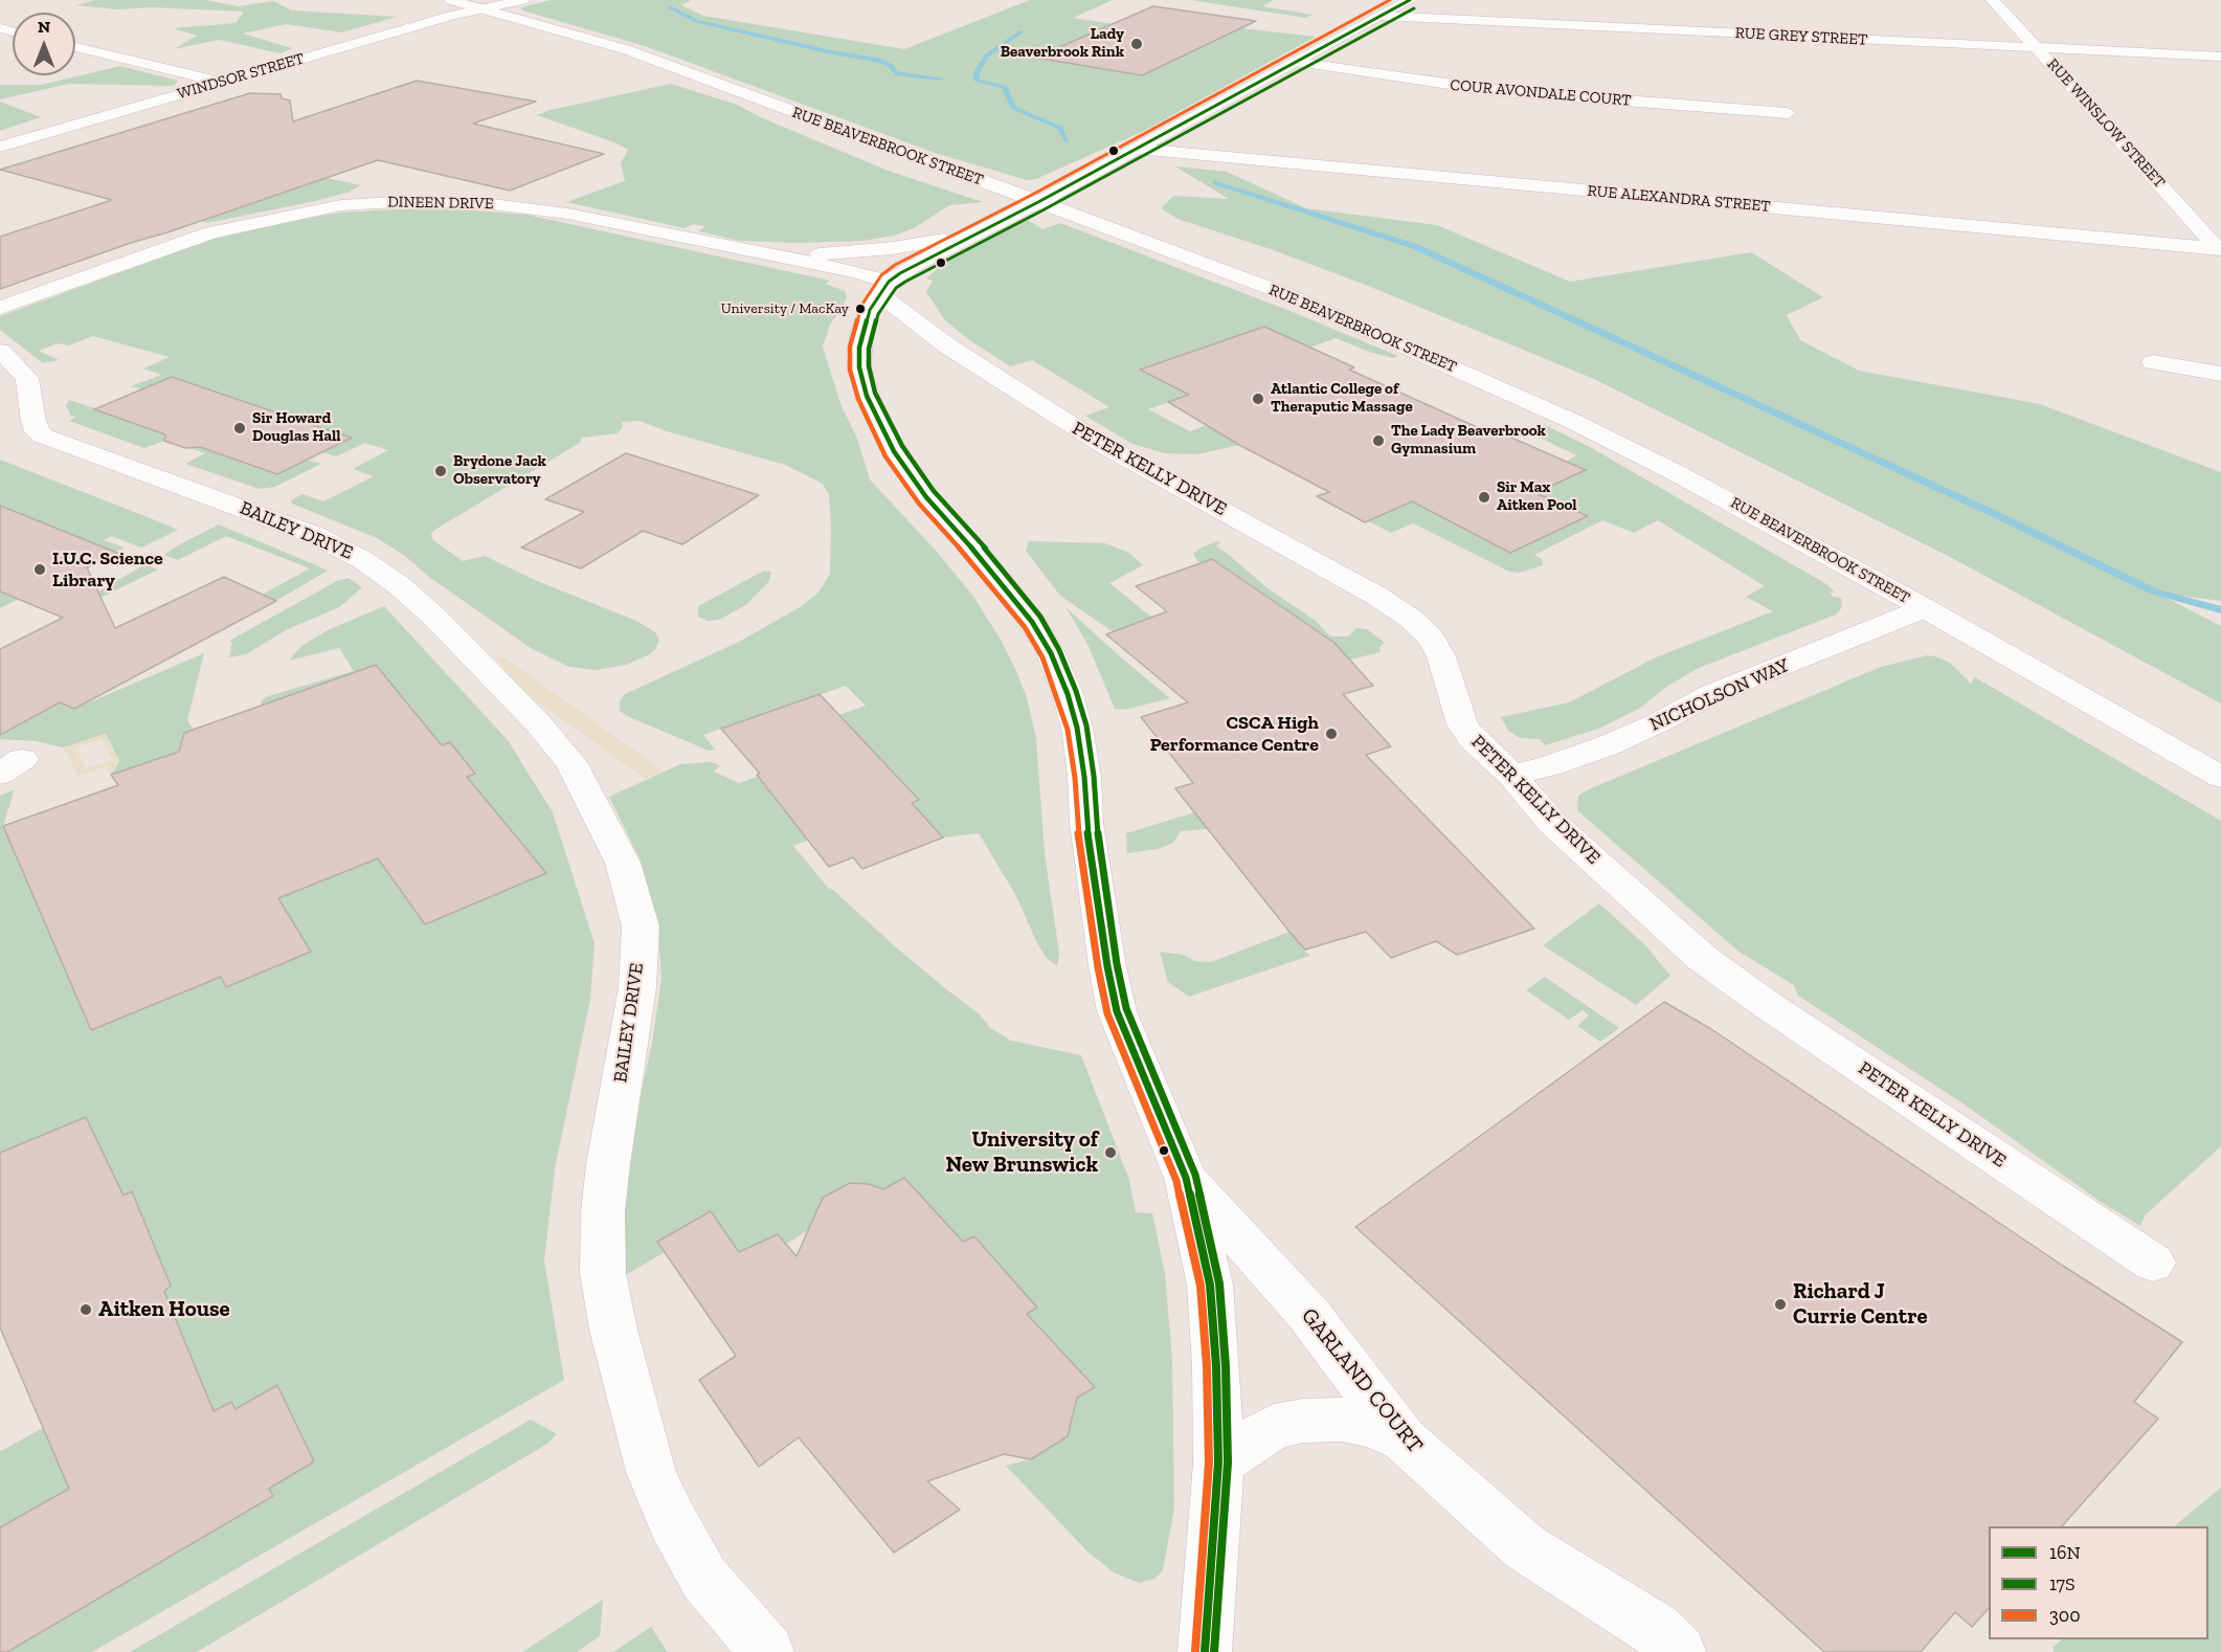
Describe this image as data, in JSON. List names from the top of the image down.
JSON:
{
  "streets": {
    "street": [
      "RUE GREY STREET",
      "WINDSOR STREET",
      "COUR AVONDALE COURT",
      "RUE WINSLOW STREET",
      "RUE BEAVERBROOK STREET",
      "RUE ALEXANDRA STREET",
      "DINEEN DRIVE",
      "PETER KELLY DRIVE",
      "BAILEY DRIVE",
      "NICHOLSON WAY",
      "GARLAND COURT"
    ]
  },
  "crossings": [
    ["RUE GREY STREET", "RUE WINSLOW STREET"],
    ["WINDSOR STREET", "RUE BEAVERBROOK STREET"],
    ["RUE WINSLOW STREET", "RUE ALEXANDRA STREET"],
    ["RUE BEAVERBROOK STREET", "NICHOLSON WAY"],
    ["DINEEN DRIVE", "PETER KELLY DRIVE"],
    ["PETER KELLY DRIVE", "NICHOLSON WAY"]
  ],
  "places": [
    "Lady Beaverbrook Rink",
    "University / MacKay",
    "Atlantic College of Theraputic Massage",
    "Sir Howard Douglas Hall",
    "The Lady Beaverbrook Gymnasium",
    "Brydone Jack Observatory",
    "Sir Max Aitken Pool",
    "I.U.C. Science Library",
    "CSCA High Performance Centre",
    "University of New Brunswick",
    "Richard J Currie Centre",
    "Aitken House"
  ],
  "lines": ["transit line 16N", "transit line 300", "transit line 17S"],
  "legend": ["16N", "17S", "300"],
  "north": "top"
}
